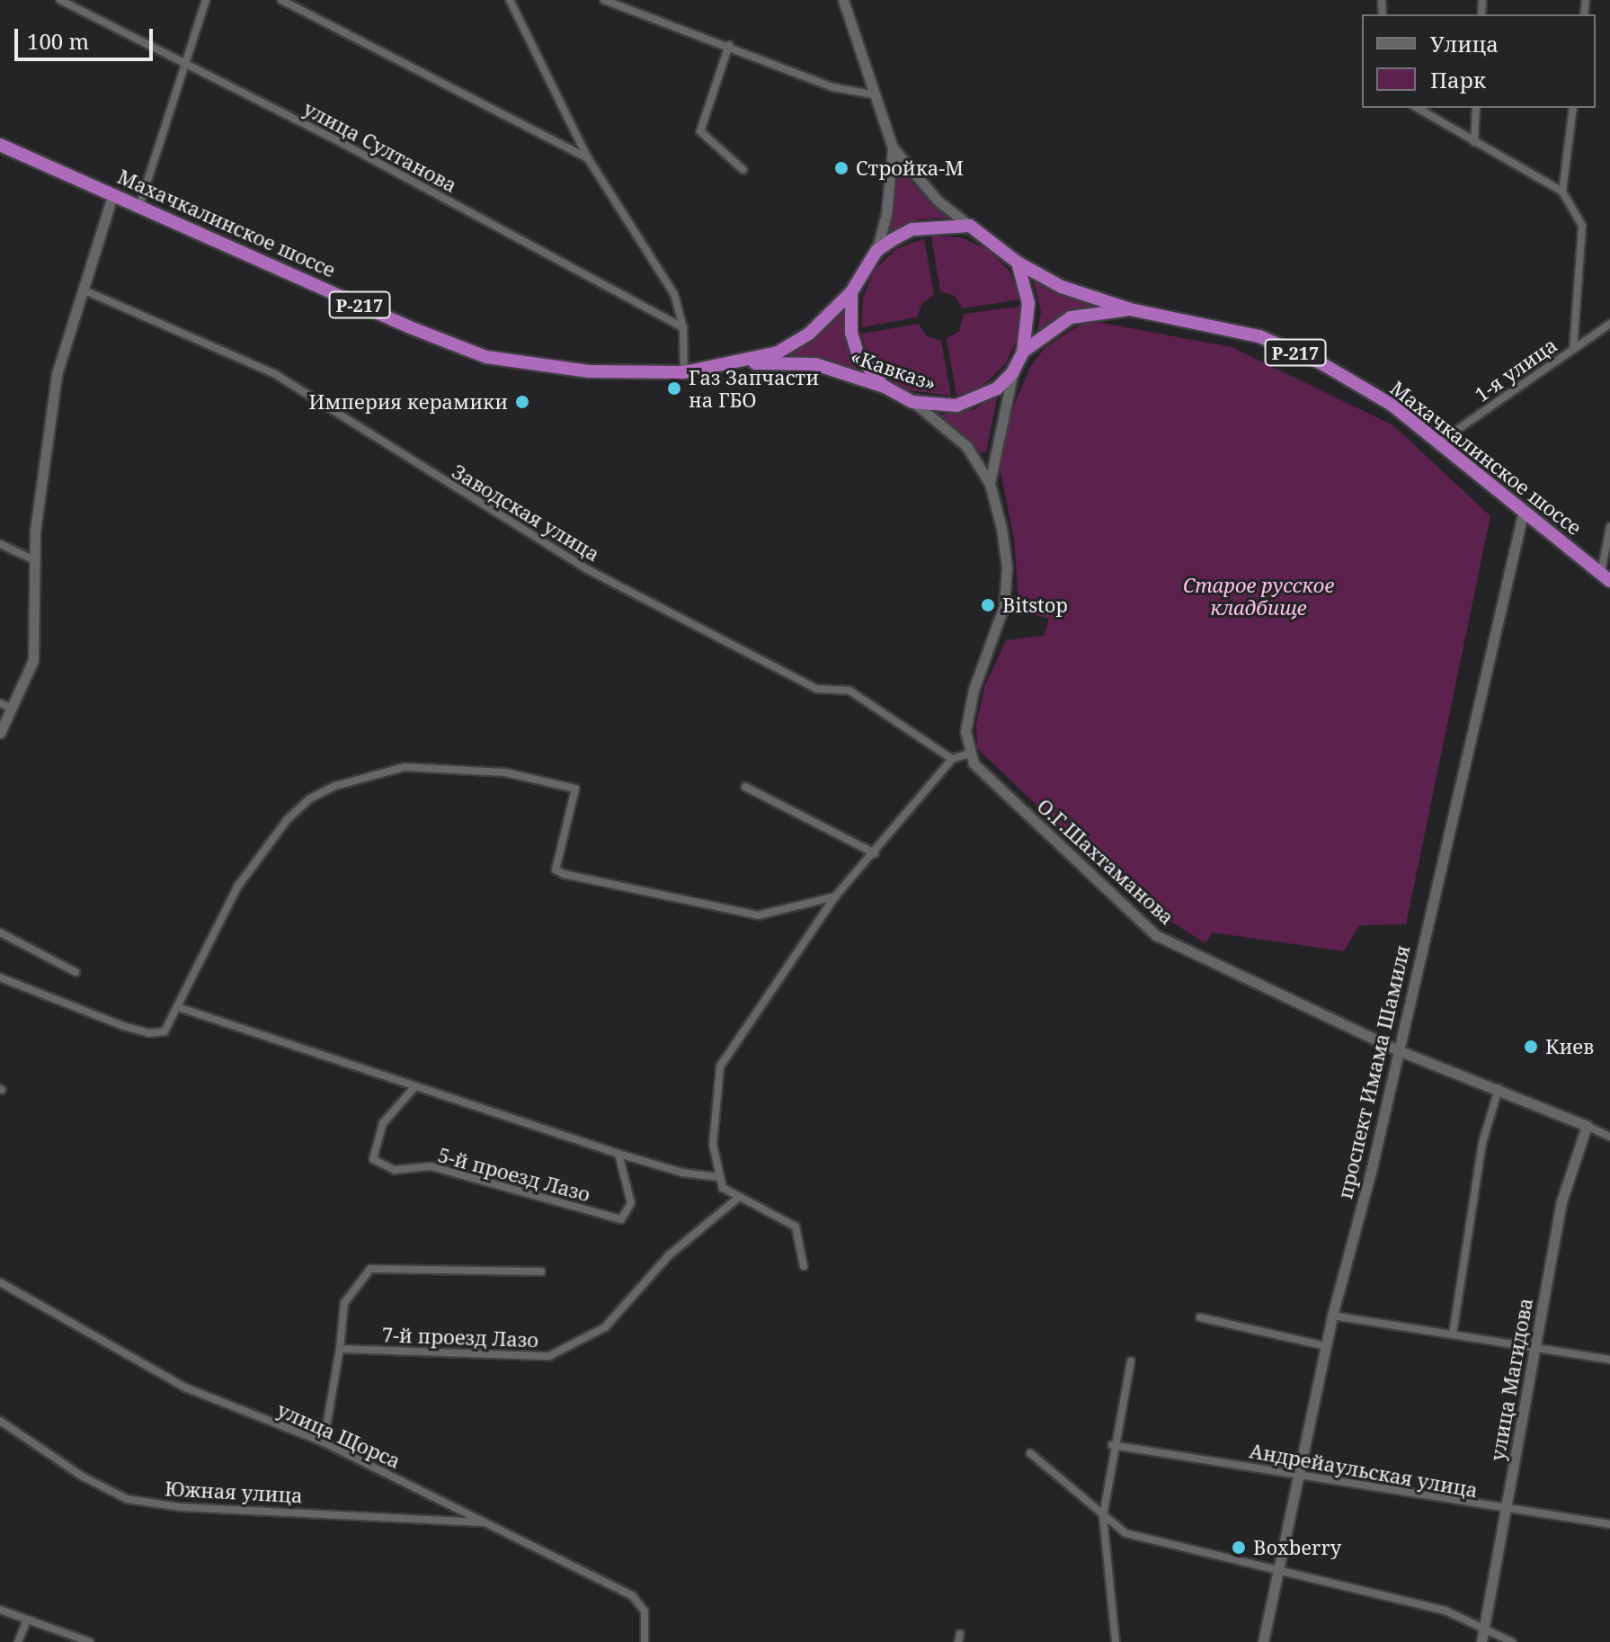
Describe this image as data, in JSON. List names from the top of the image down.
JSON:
{
  "streets": {
    "highway": ["Махачкалинское шоссе", "Р-217", "«Кавказ»"],
    "main road": ["О.Г.Шахтаманова", "проспект Имама Шамиля", "улица Магидова"],
    "street": [
      "улица Султанова",
      "1-я улица",
      "Заводская улица",
      "5-й проезд Лазо",
      "7-й проезд Лазо",
      "улица Щорса",
      "Андрейаульская улица",
      "Южная улица"
    ]
  },
  "crossings": [
    ["Махачкалинское шоссе", "Р-217"],
    ["Махачкалинское шоссе", "«Кавказ»"],
    ["Махачкалинское шоссе", "1-я улица"],
    ["Махачкалинское шоссе", "проспект Имама Шамиля"],
    ["Р-217", "«Кавказ»"],
    ["О.Г.Шахтаманова", "проспект Имама Шамиля"],
    ["О.Г.Шахтаманова", "улица Магидова"],
    ["проспект Имама Шамиля", "Андрейаульская улица"],
    ["улица Магидова", "Андрейаульская улица"],
    ["улица Щорса", "Южная улица"]
  ],
  "parks": ["Старое русское кладбище"],
  "places": [
    "Стройка-М",
    "Газ Запчасти на ГБО",
    "Империя керамики",
    "Bitstop",
    "Киев",
    "Boxberry"
  ],
  "legend": ["Улица", "Парк"],
  "scale_bar": "100 m"
}
